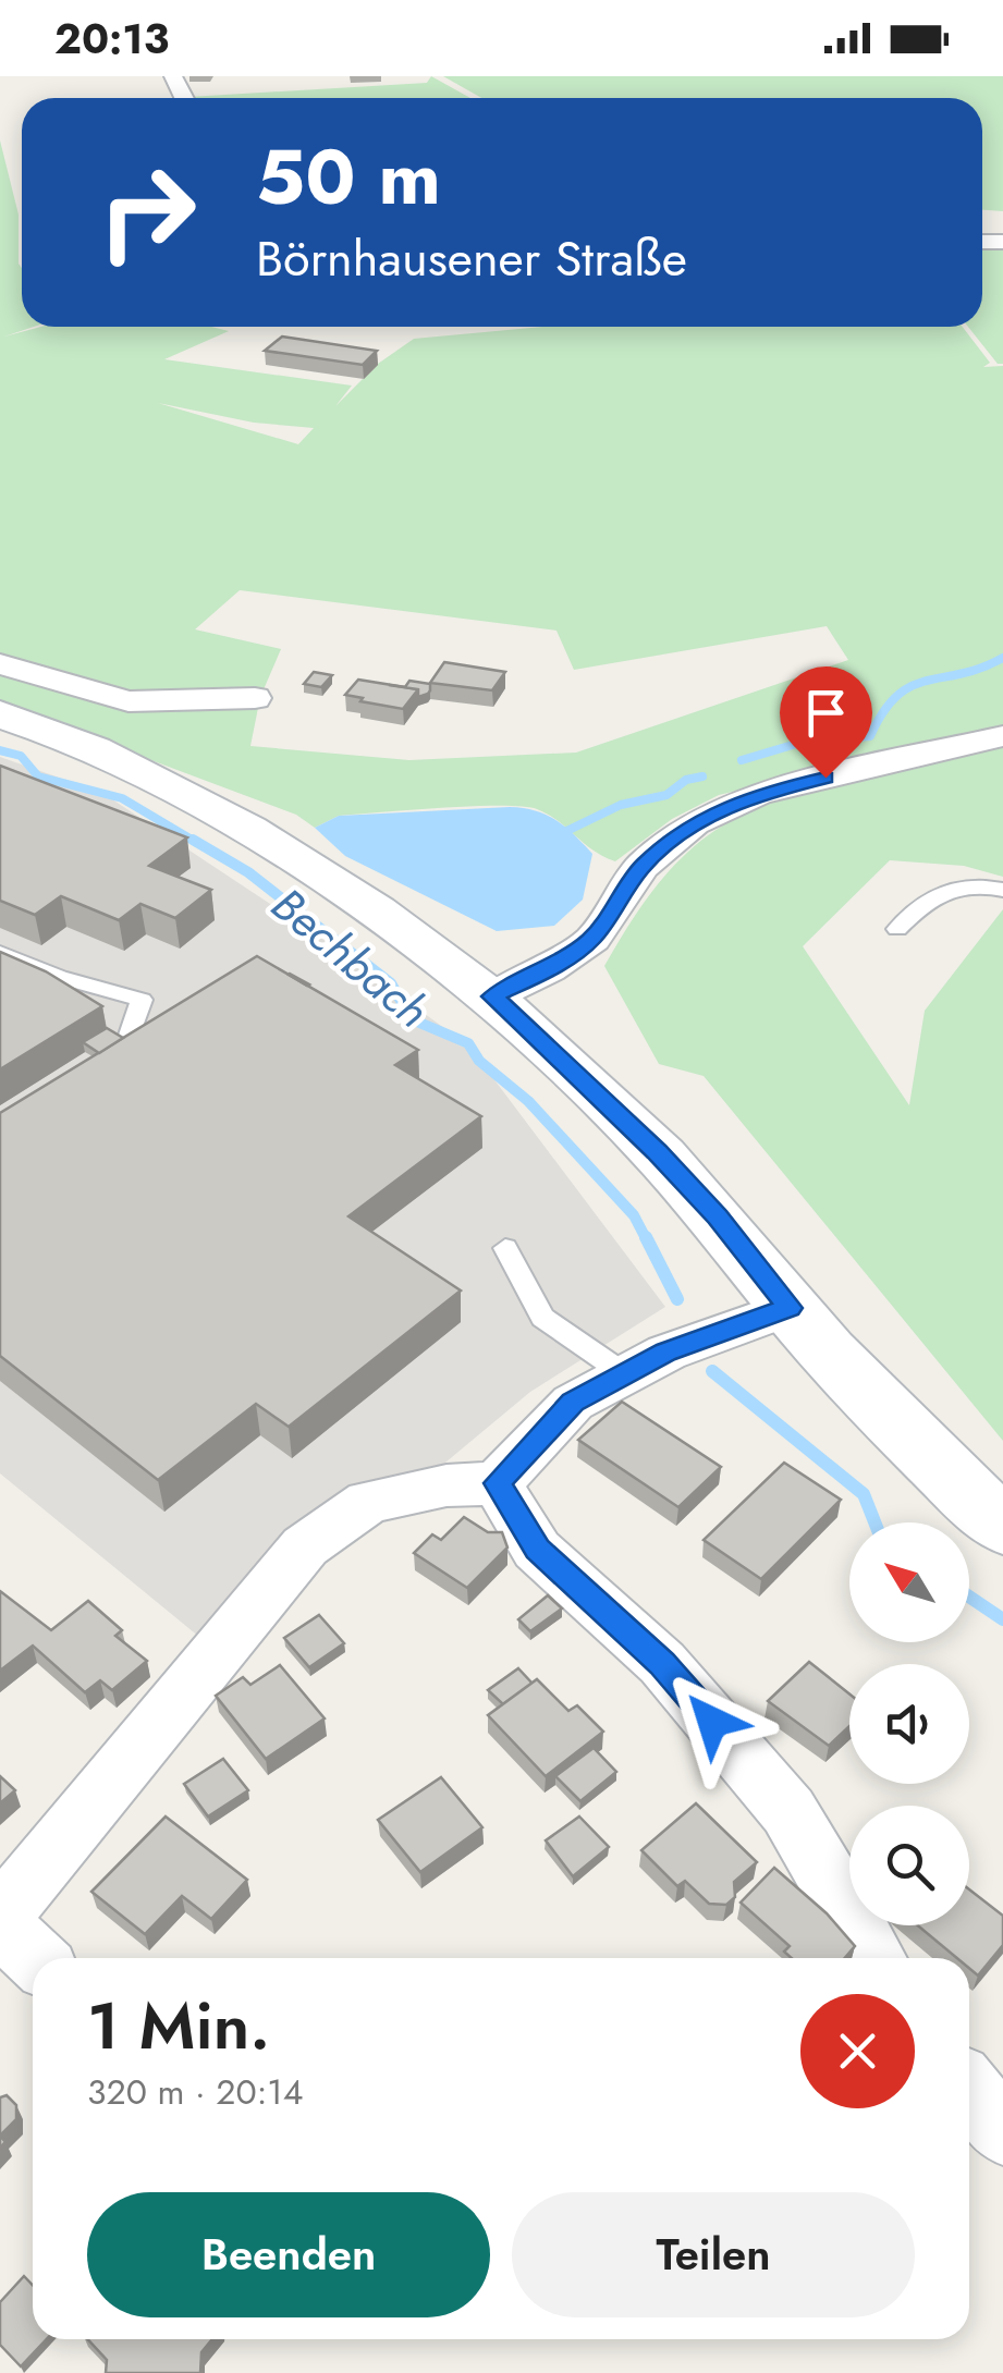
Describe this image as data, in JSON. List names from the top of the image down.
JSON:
{
  "water": ["Bechbach"],
  "north": "top left",
  "page": {
    "status": "20:13",
    "turn": ["50 m", "Börnhausener Straße"],
    "heading": ["1 Min.", "320 m · 20:14"],
    "buttons": ["Beenden", "Teilen"]
  }
}
